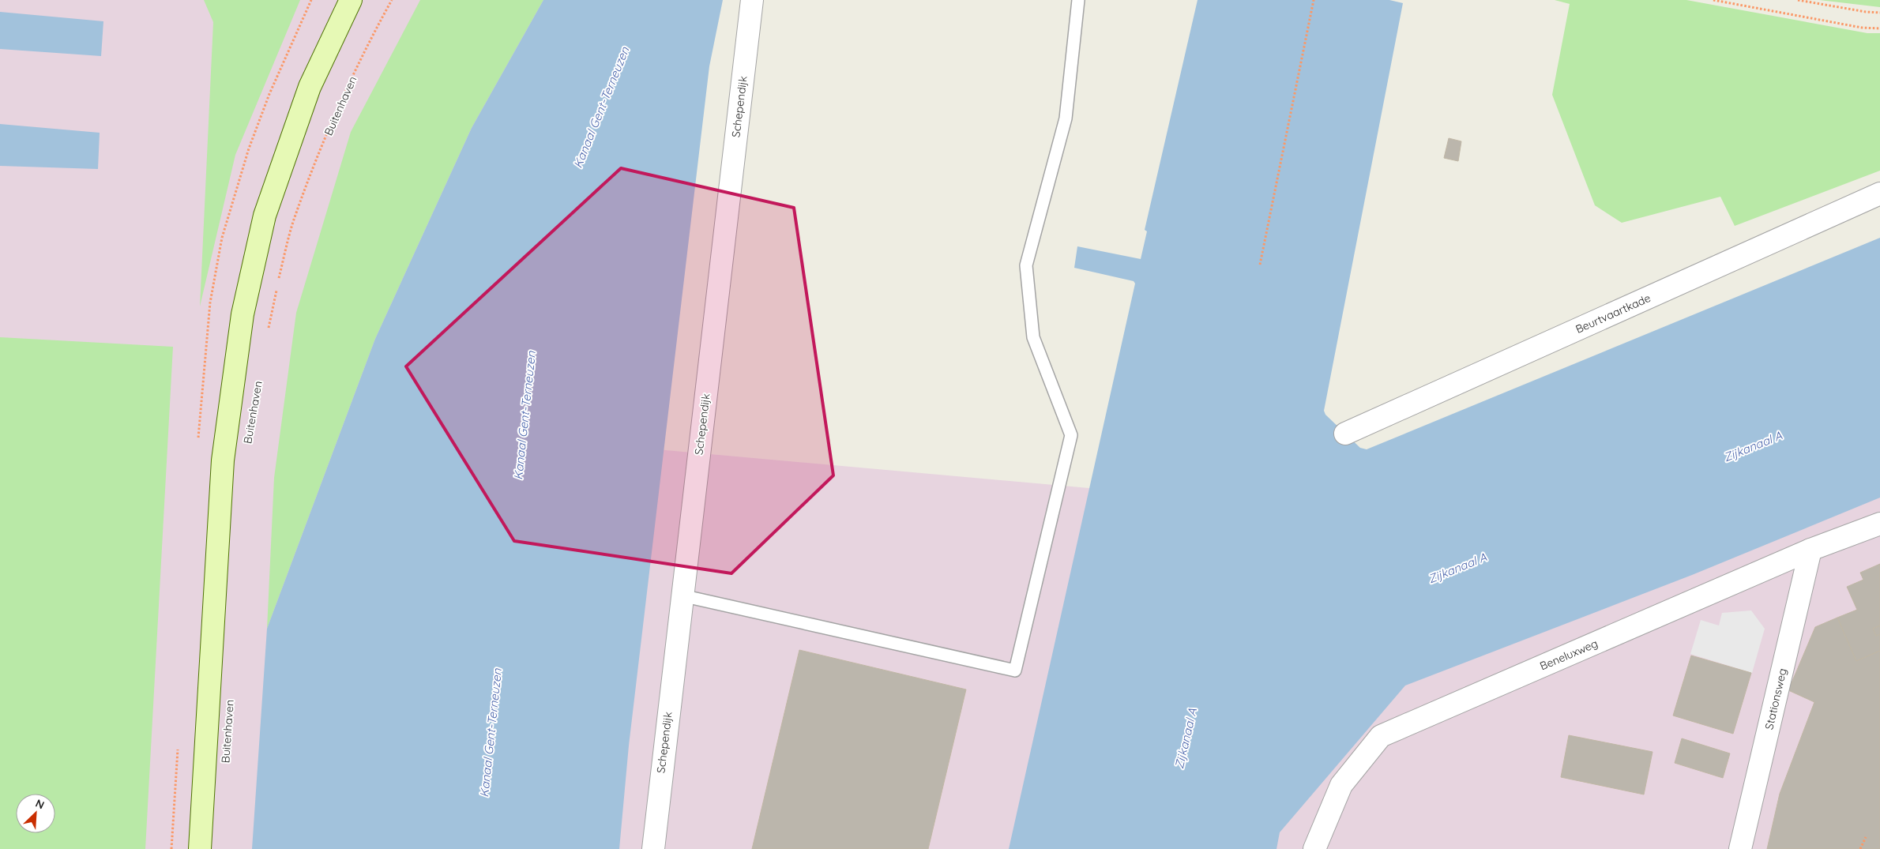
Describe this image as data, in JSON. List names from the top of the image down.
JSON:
{
  "streets": {
    "main road": ["Buitenhaven"],
    "street": [
      "Schependijk",
      "Beurtvaartkade",
      "Beneluxweg",
      "Stationsweg"
    ]
  },
  "crossings": [
    ["Beneluxweg", "Stationsweg"]
  ],
  "water": ["Kanaal Gent-Terneuzen", "Zijkanaal A"],
  "north": "top right"
}
